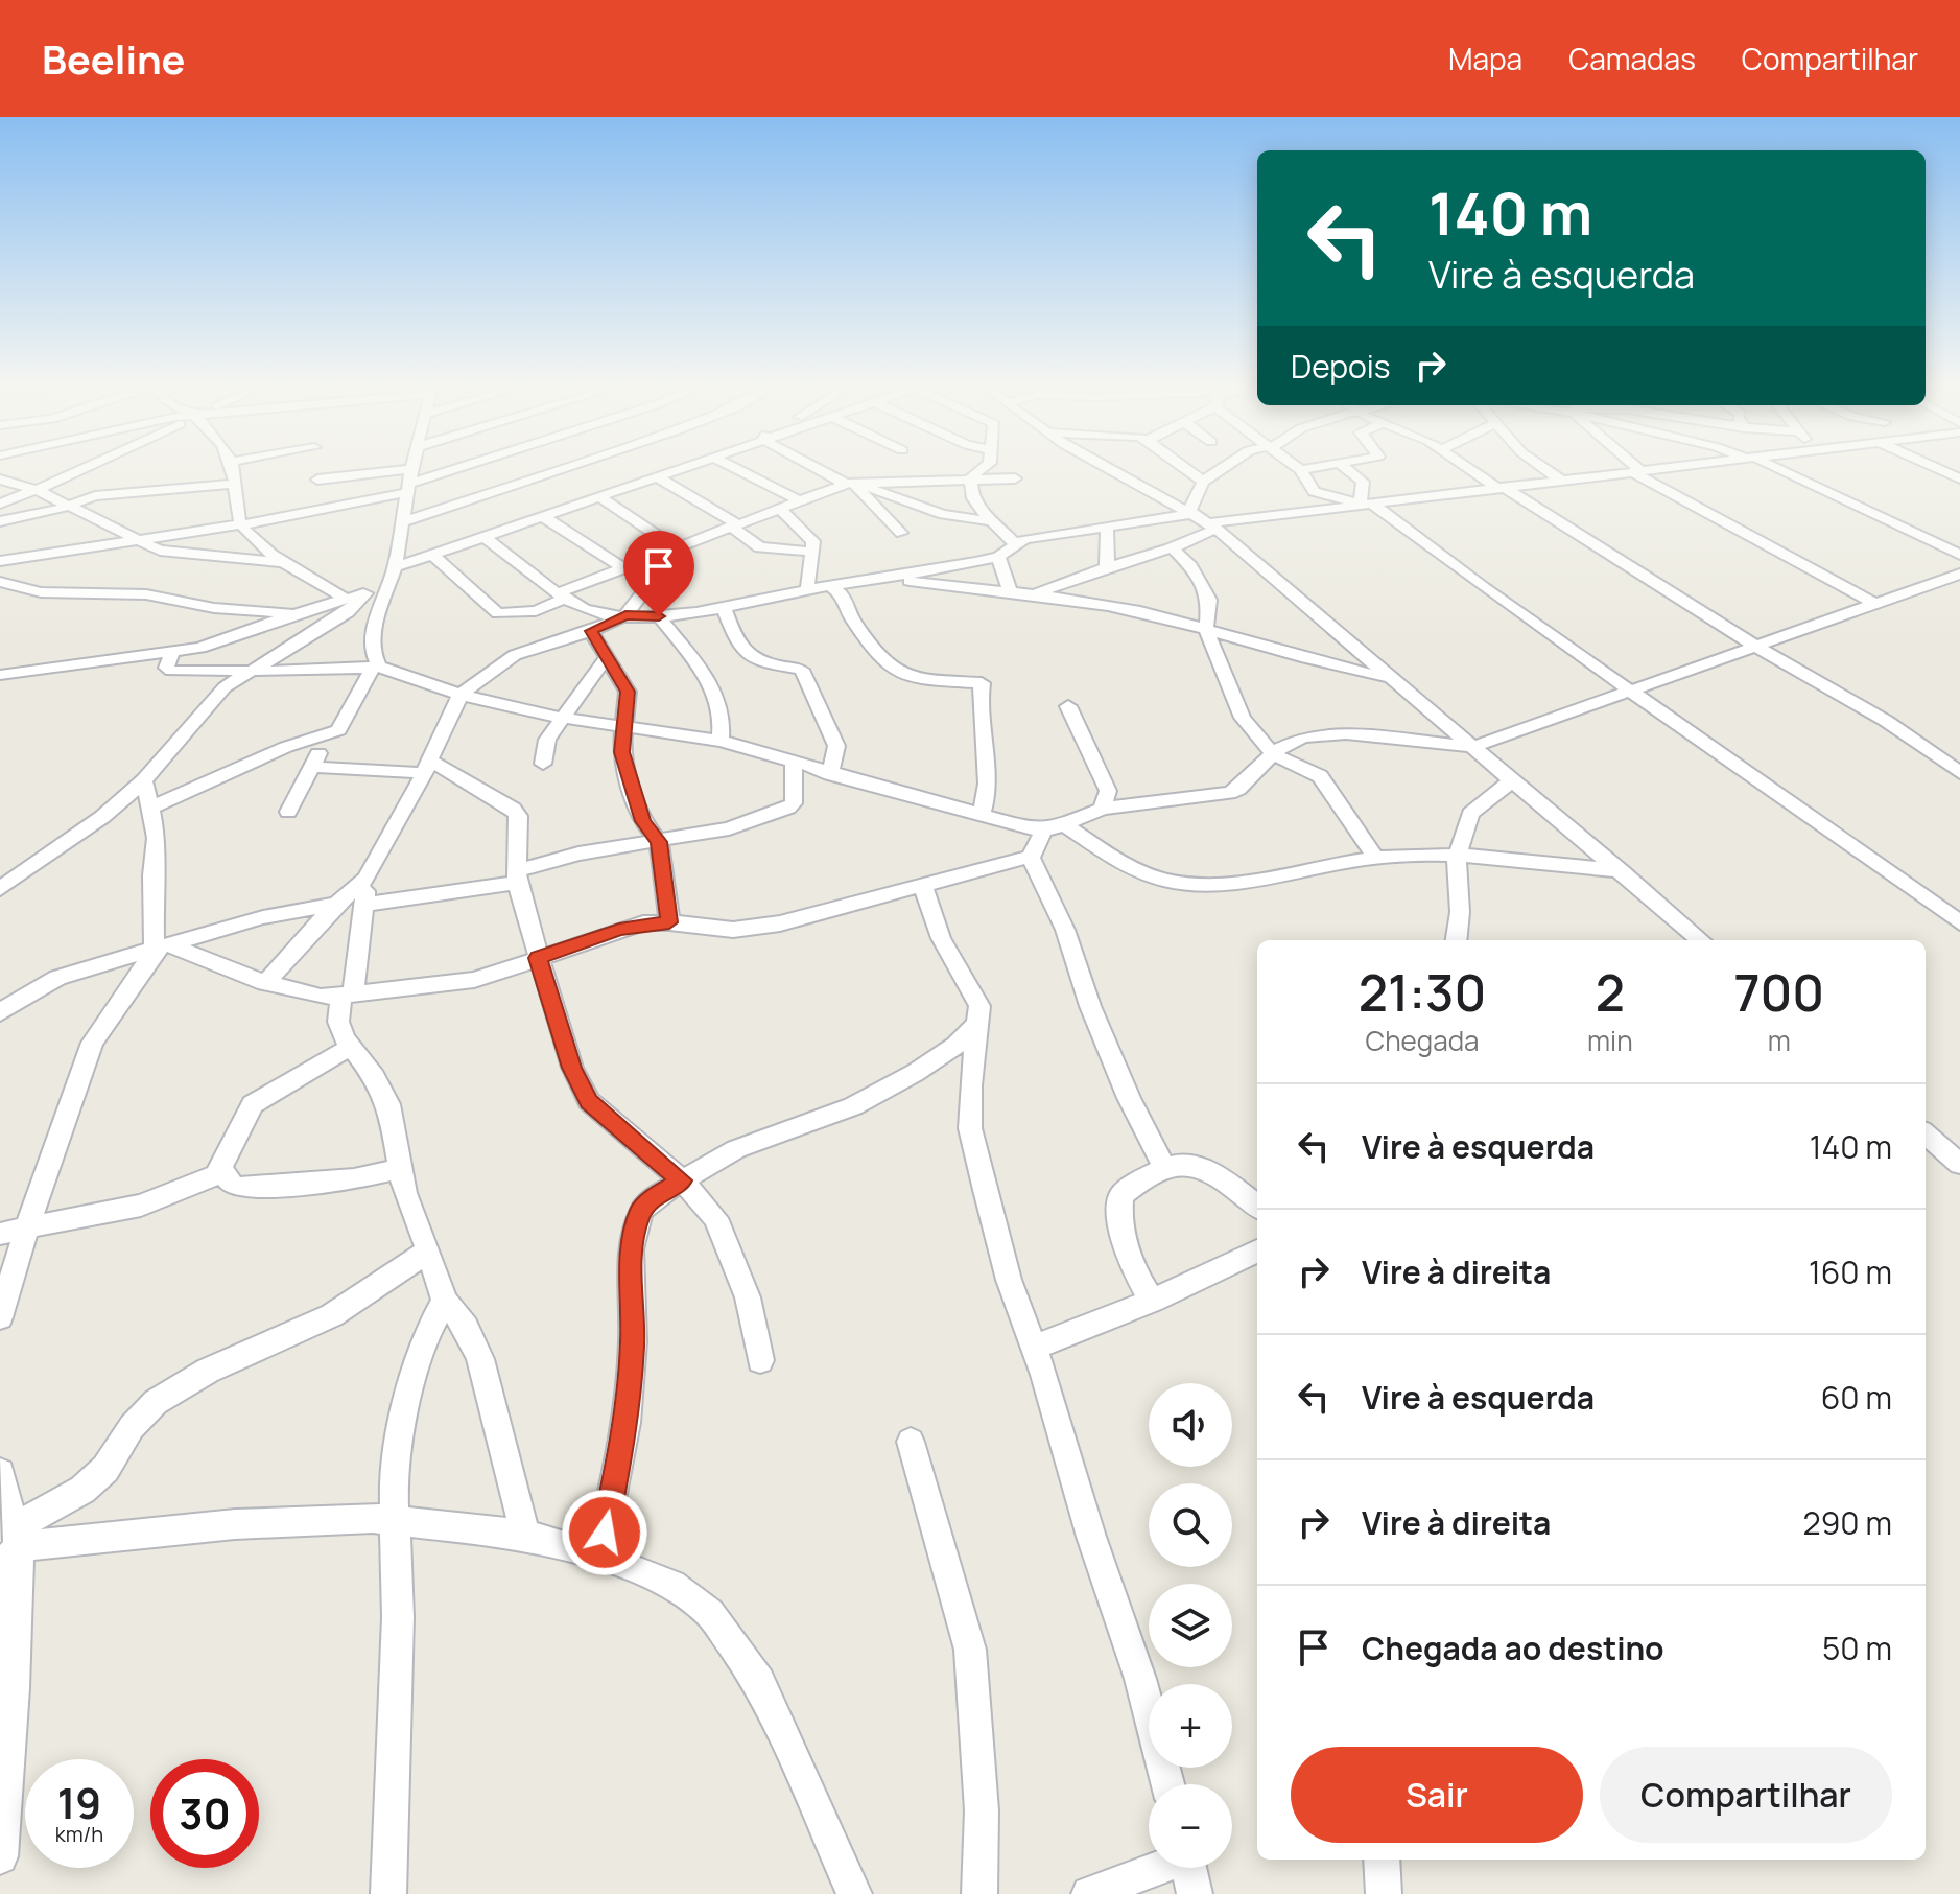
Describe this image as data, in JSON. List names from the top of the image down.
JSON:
{
  "page": {
    "header": "Beeline",
    "nav": ["Mapa", "Camadas", "Compartilhar"],
    "turn": ["140 m", "Vire à esquerda"],
    "then": "Depois",
    "eta": [
      "21:30",
      "Chegada",
      "2",
      "min",
      "700",
      "m"
    ],
    "list": [
      {
        "name": "Vire à esquerda",
        "value": "140 m"
      },
      {
        "name": "Vire à direita",
        "value": "160 m"
      },
      {
        "name": "Vire à esquerda",
        "value": "60 m"
      },
      {
        "name": "Vire à direita",
        "value": "290 m"
      },
      {
        "name": "Chegada ao destino",
        "value": "50 m"
      }
    ],
    "map_buttons": ["+", "−"],
    "buttons": ["Sair", "Compartilhar"],
    "speed": "19 km/h",
    "limit": "30"
  }
}
